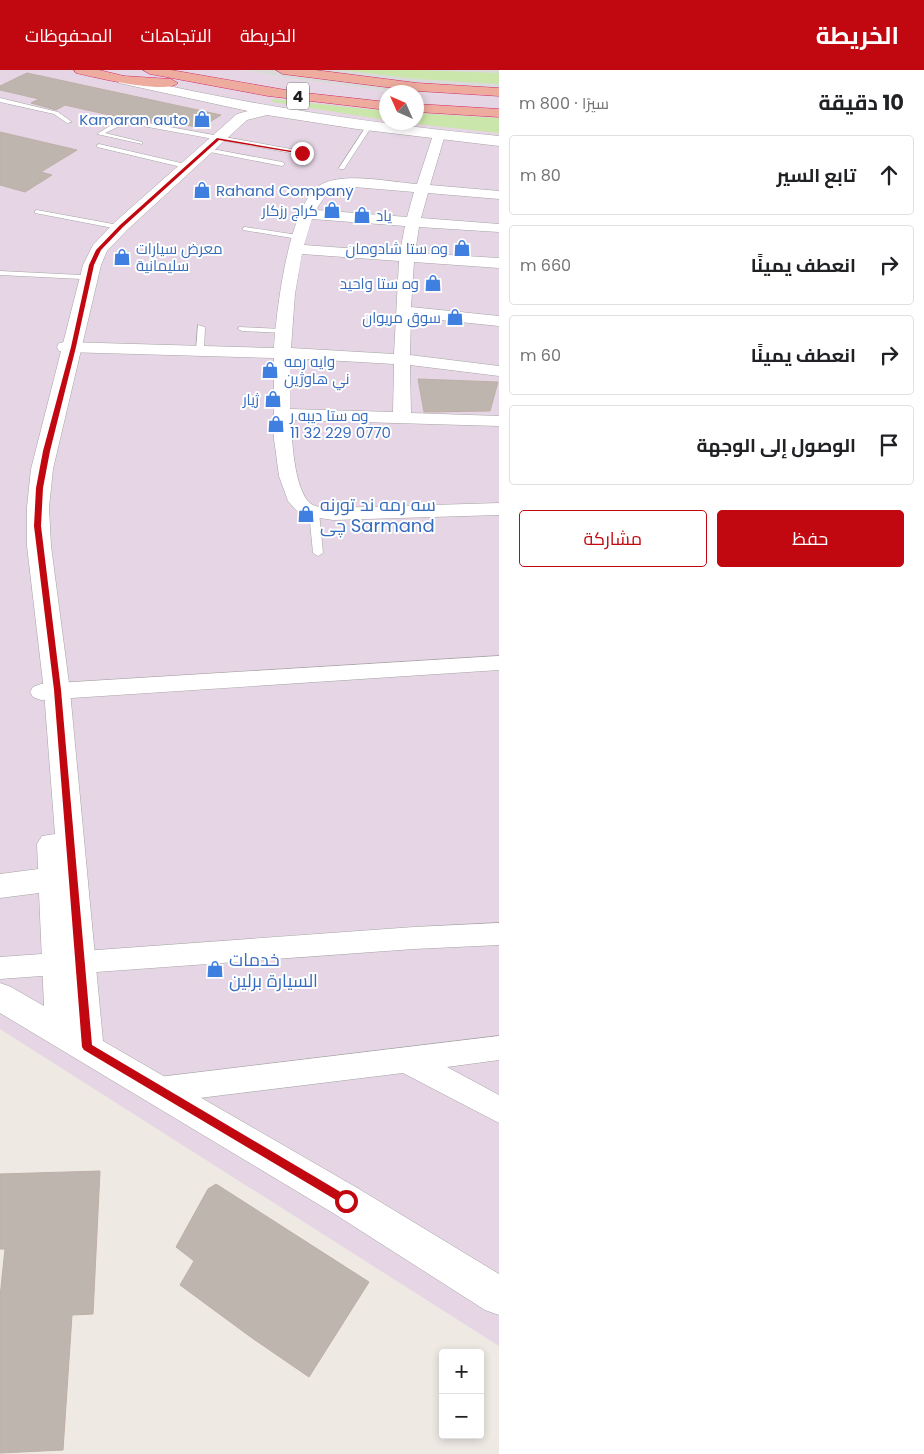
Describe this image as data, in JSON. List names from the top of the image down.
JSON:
{
  "streets": {
    "highway": ["4"]
  },
  "places": {
    "shop": [
      "Kamaran auto",
      "Rahand Company",
      "كراج رزكار",
      "ياد",
      "وه ستا شادومان",
      "معرض سيارات سليمانية",
      "وه ستا واحید",
      "سوق مریوان",
      "وايه رمه ني هاوژين",
      "ژیار",
      "وه ستا دیبه ر 11 32 229 0770",
      "سه رمه ند تورنه چی Sarmand",
      "خدمات السیارة برلین"
    ]
  },
  "north": "top left",
  "page": {
    "header": "الخريطة",
    "nav": ["الخريطة", "الاتجاهات", "المحفوظات"],
    "heading": ["10 دقيقة", "سيرًا · 800 m"],
    "list": [
      ["تابع السير", "80 m"],
      ["انعطف يمينًا", "660 m"],
      ["انعطف يمينًا", "60 m"],
      "الوصول إلى الوجهة"
    ],
    "buttons": ["حفظ", "مشاركة"],
    "map_buttons": ["+", "−"]
  }
}
